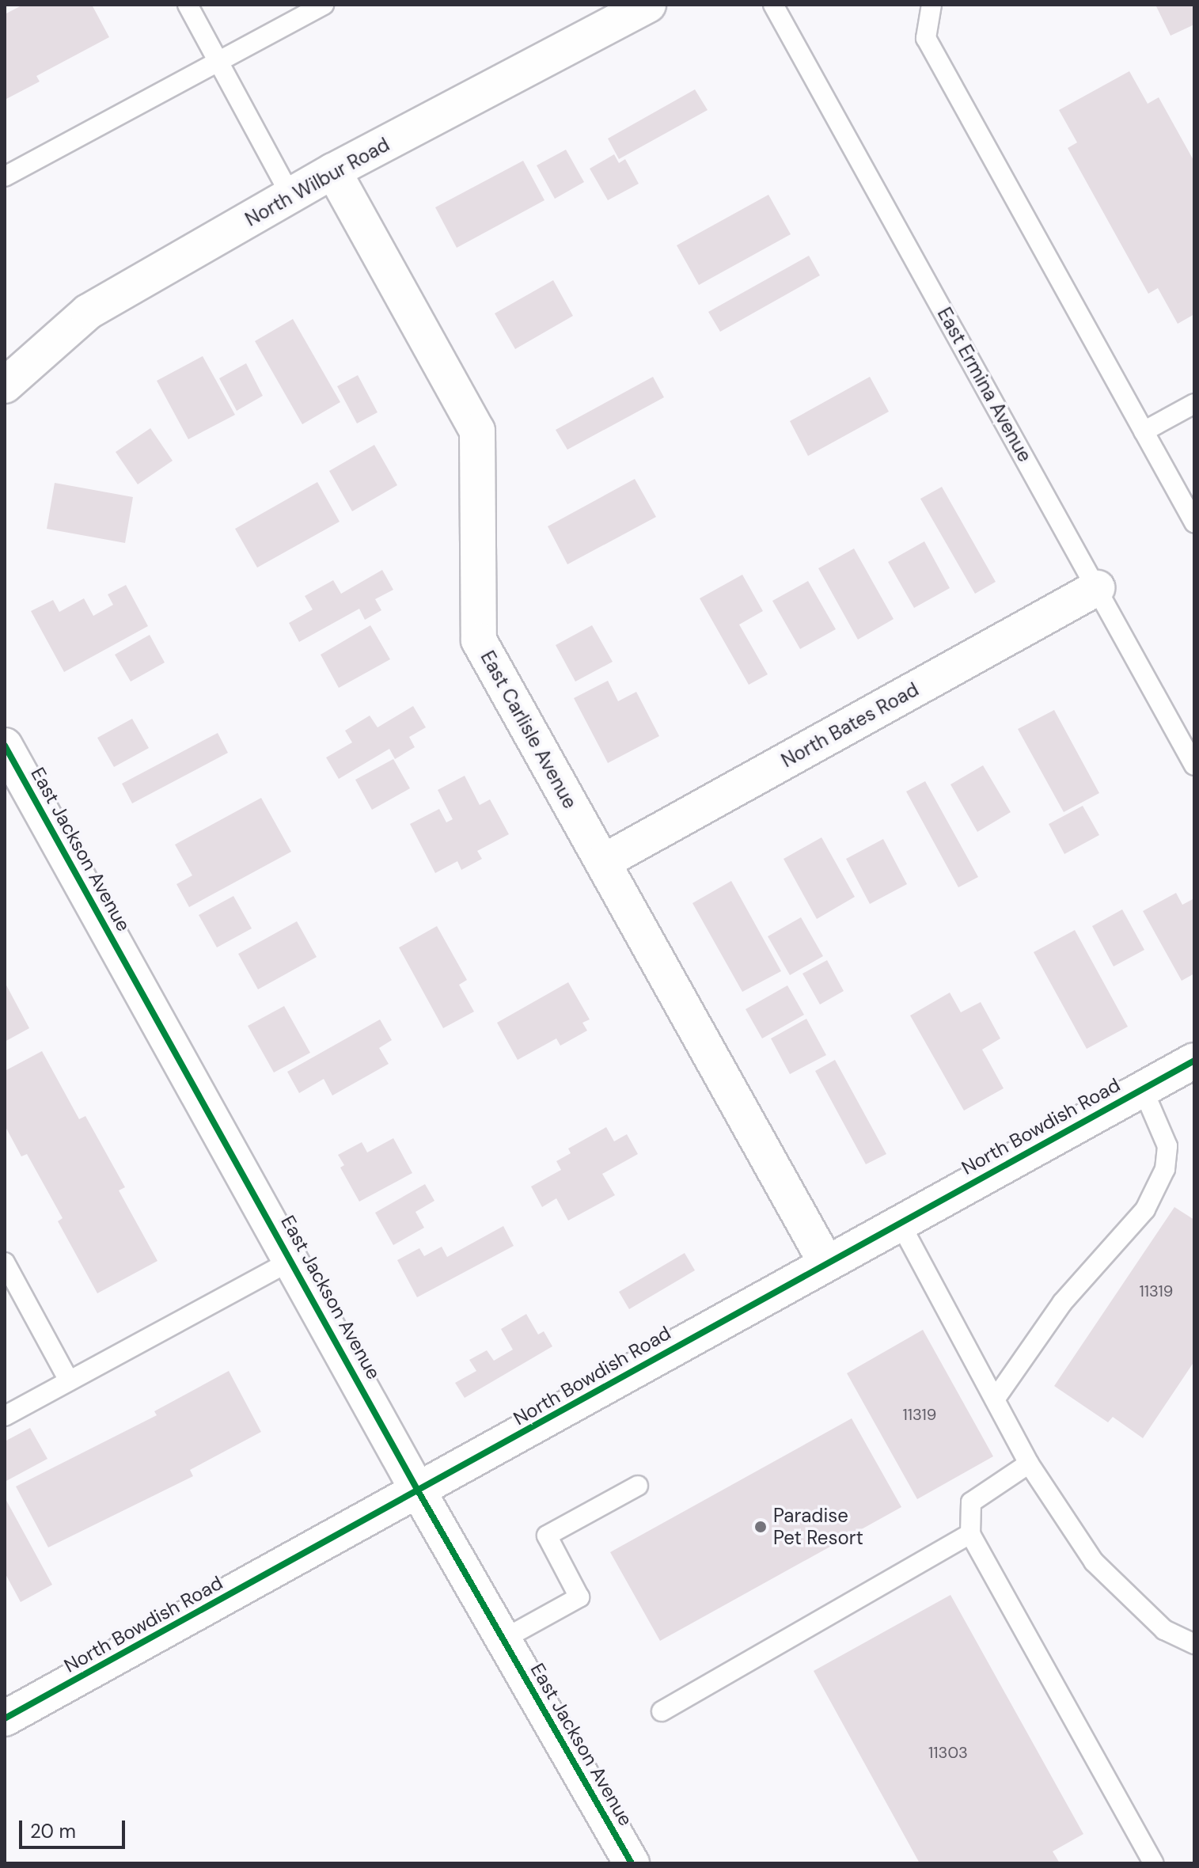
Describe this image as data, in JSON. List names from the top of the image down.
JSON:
{
  "streets": {
    "street": [
      "North Wilbur Road",
      "North Bates Road",
      "East Carlisle Avenue",
      "East Jackson Avenue",
      "North Bowdish Road"
    ],
    "lane": ["East Ermina Avenue"]
  },
  "crossings": [
    ["North Wilbur Road", "East Carlisle Avenue"],
    ["East Ermina Avenue", "North Bates Road"],
    ["North Bates Road", "East Carlisle Avenue"],
    ["East Carlisle Avenue", "North Bowdish Road"],
    ["East Jackson Avenue", "North Bowdish Road"]
  ],
  "places": ["Paradise Pet Resort"],
  "house_numbers": ["11319", "11319", "11303"],
  "scale_bar": "20 m"
}
